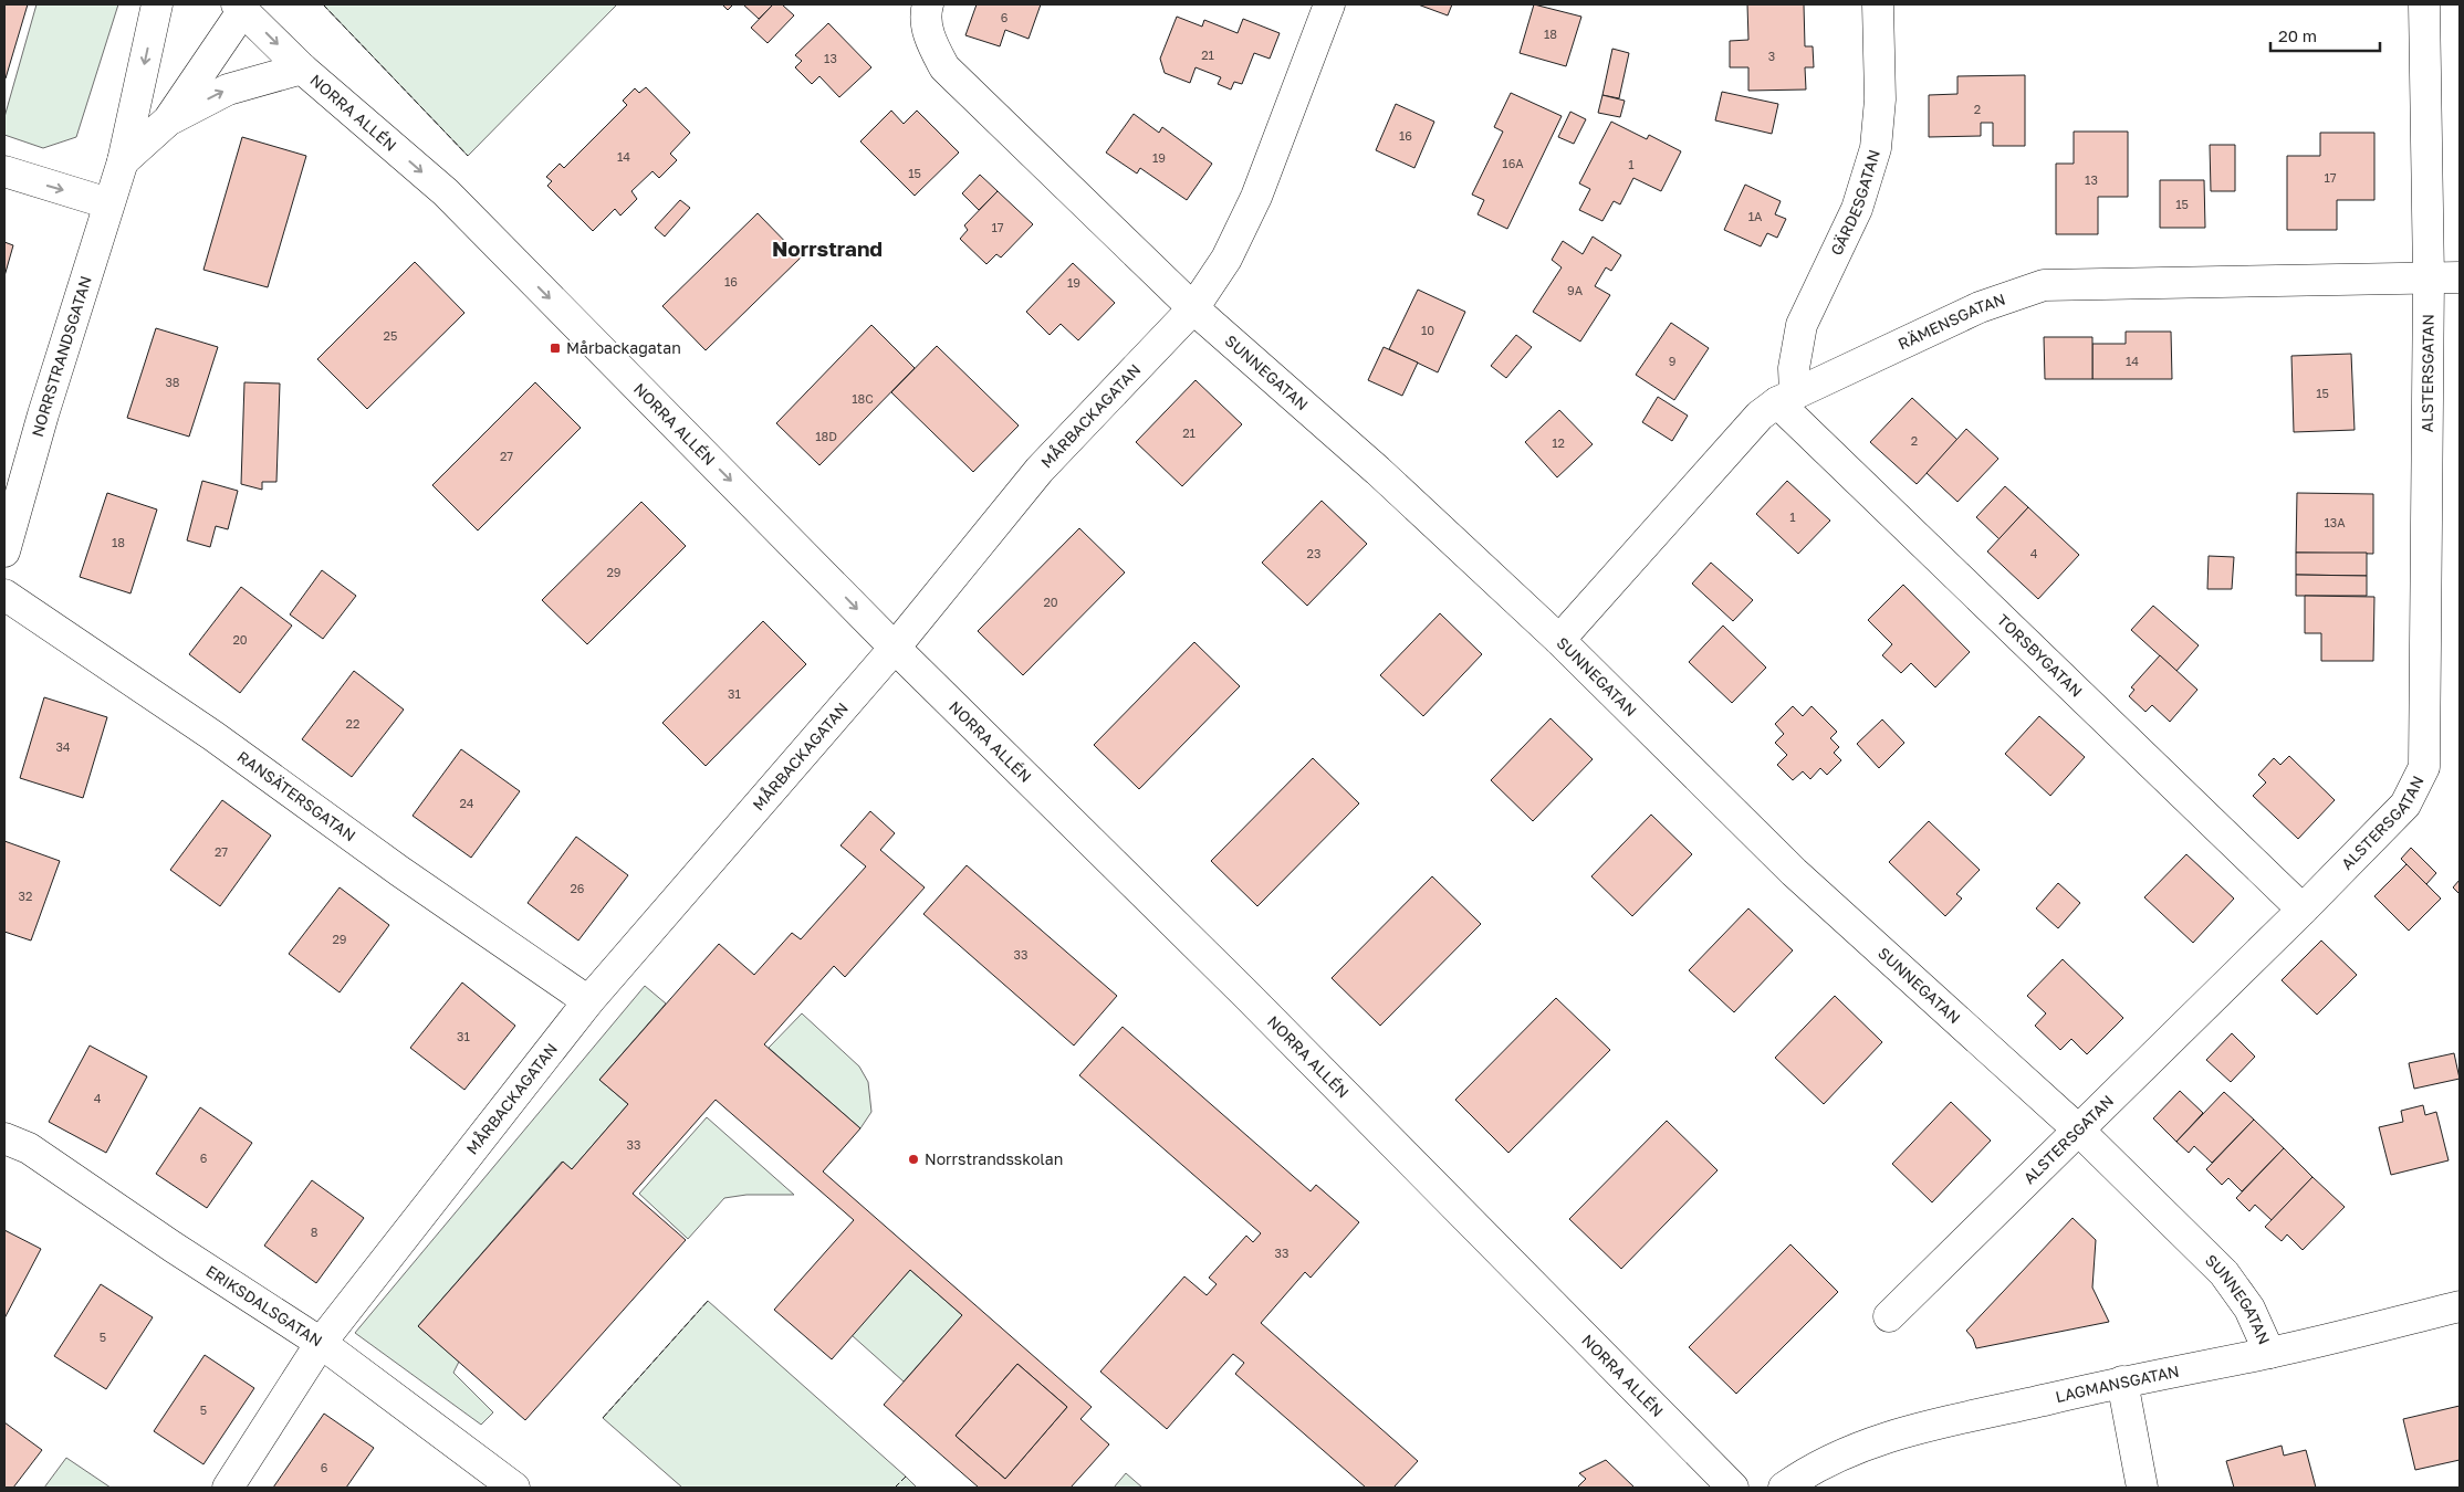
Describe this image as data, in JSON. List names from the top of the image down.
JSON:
{
  "streets": {
    "street": [
      "NORRA ALLÉN",
      "GÄRDESGATAN",
      "RÄMENSGATAN",
      "NORRSTRANDSGATAN",
      "SUNNEGATAN",
      "ALSTERSGATAN",
      "MÅRBACKAGATAN",
      "TORSBYGATAN",
      "RANSÄTERSGATAN",
      "ERIKSDALSGATAN",
      "LAGMANSGATAN"
    ]
  },
  "crossings": [
    ["NORRA ALLÉN", "NORRSTRANDSGATAN"],
    ["NORRA ALLÉN", "MÅRBACKAGATAN"],
    ["GÄRDESGATAN", "RÄMENSGATAN"],
    ["GÄRDESGATAN", "TORSBYGATAN"],
    ["RÄMENSGATAN", "SUNNEGATAN"],
    ["RÄMENSGATAN", "ALSTERSGATAN"],
    ["RÄMENSGATAN", "TORSBYGATAN"],
    ["SUNNEGATAN", "ALSTERSGATAN"],
    ["SUNNEGATAN", "MÅRBACKAGATAN"],
    ["SUNNEGATAN", "LAGMANSGATAN"],
    ["ALSTERSGATAN", "TORSBYGATAN"],
    ["MÅRBACKAGATAN", "RANSÄTERSGATAN"],
    ["MÅRBACKAGATAN", "ERIKSDALSGATAN"]
  ],
  "one_way": ["NORRA ALLÉN"],
  "districts": ["Norrstrand"],
  "places": {
    "transit": ["Mårbackagatan"],
    "other": ["Norrstrandsskolan"]
  },
  "house_numbers": [
    "6",
    "18",
    "21",
    "3",
    "13",
    "2",
    "16",
    "14",
    "19",
    "16A",
    "1",
    "15",
    "17",
    "13",
    "15",
    "1A",
    "17",
    "16",
    "19",
    "9A",
    "10",
    "25",
    "9",
    "14",
    "38",
    "15",
    "18C",
    "21",
    "18D",
    "2",
    "12",
    "27",
    "1",
    "13A",
    "18",
    "23",
    "4",
    "29",
    "20",
    "20",
    "31",
    "22",
    "34",
    "24",
    "27",
    "26",
    "32",
    "29",
    "33",
    "31",
    "4",
    "33",
    "6",
    "8",
    "33",
    "5",
    "5",
    "6"
  ],
  "scale_bar": "20 m"
}
